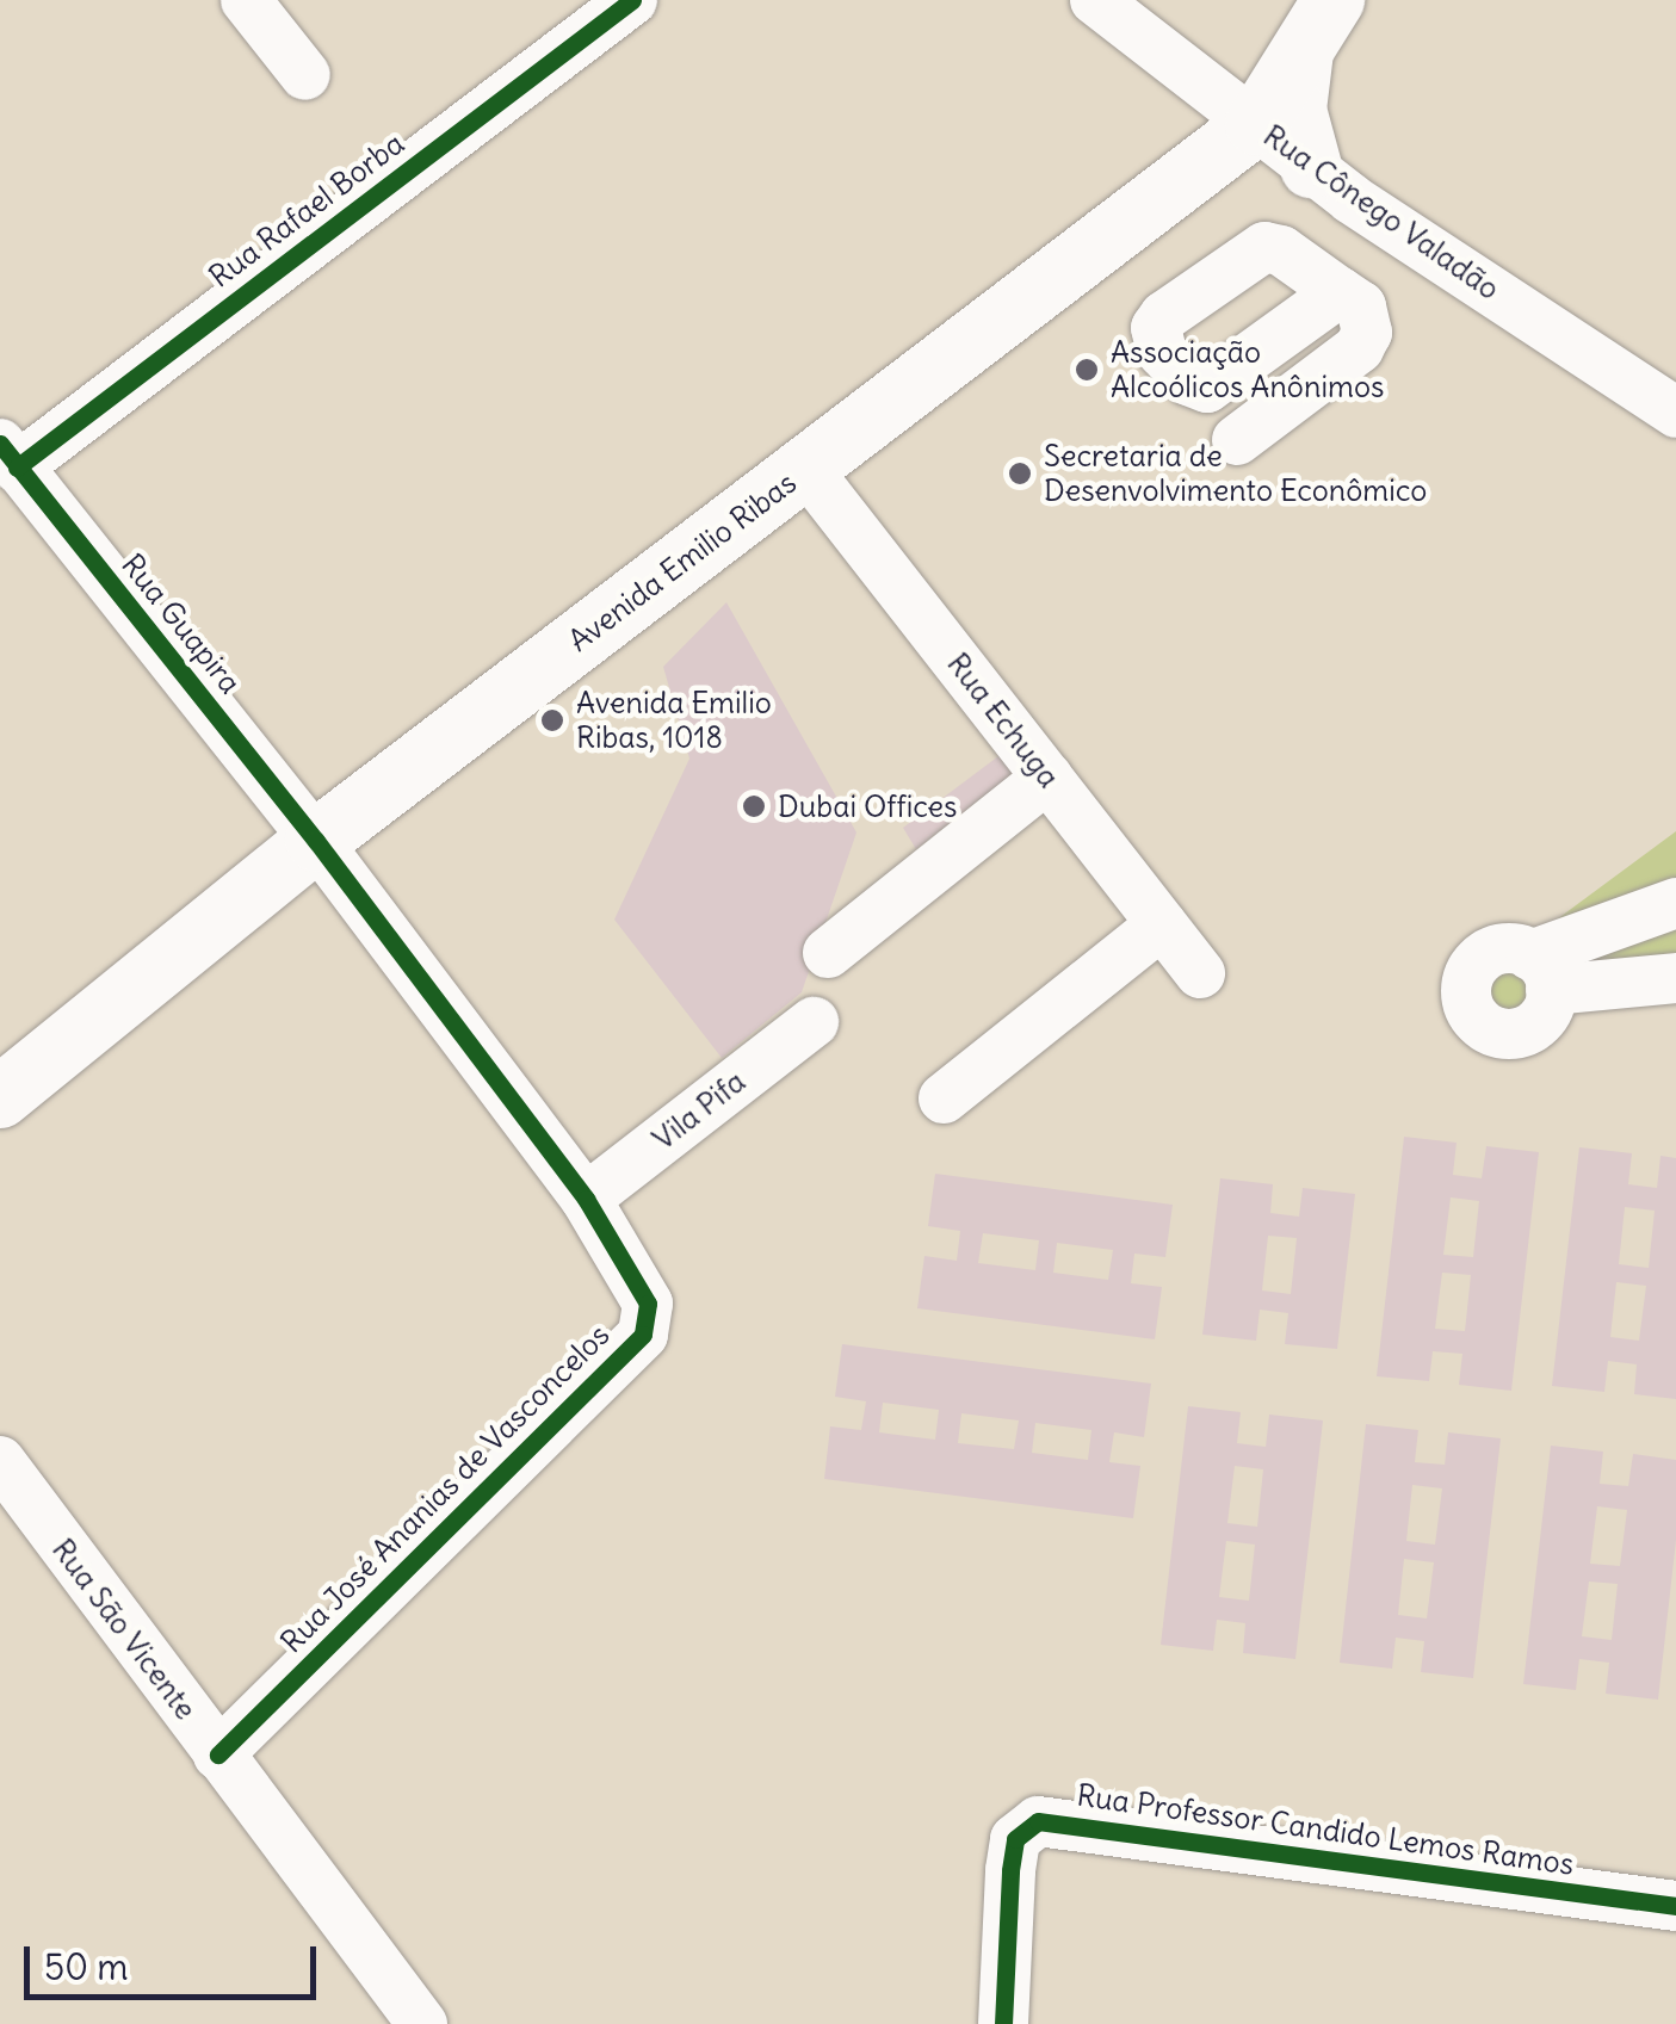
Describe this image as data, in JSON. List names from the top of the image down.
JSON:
{
  "streets": {
    "main road": ["Avenida Emilio Ribas"],
    "street": [
      "Rua Rafael Borba",
      "Rua Cônego Valadão",
      "Rua Guapira",
      "Rua Echuga",
      "Vila Pifa",
      "Rua José Ananias de Vasconcelos",
      "Rua São Vicente",
      "Rua Professor Candido Lemos Ramos"
    ]
  },
  "crossings": [
    ["Rua Rafael Borba", "Rua Guapira"],
    ["Rua Cônego Valadão", "Avenida Emilio Ribas"],
    ["Avenida Emilio Ribas", "Rua Guapira"],
    ["Avenida Emilio Ribas", "Rua Echuga"],
    ["Avenida Emilio Ribas", "Rua José Ananias de Vasconcelos"],
    ["Rua Guapira", "Rua José Ananias de Vasconcelos"],
    ["Vila Pifa", "Rua José Ananias de Vasconcelos"],
    ["Rua José Ananias de Vasconcelos", "Rua São Vicente"]
  ],
  "places": [
    "Associação Alcoólicos Anônimos",
    "Secretaria de Desenvolvimento Econômico",
    "Avenida Emilio Ribas, 1018",
    "Dubai Offices"
  ],
  "scale_bar": "50 m"
}
